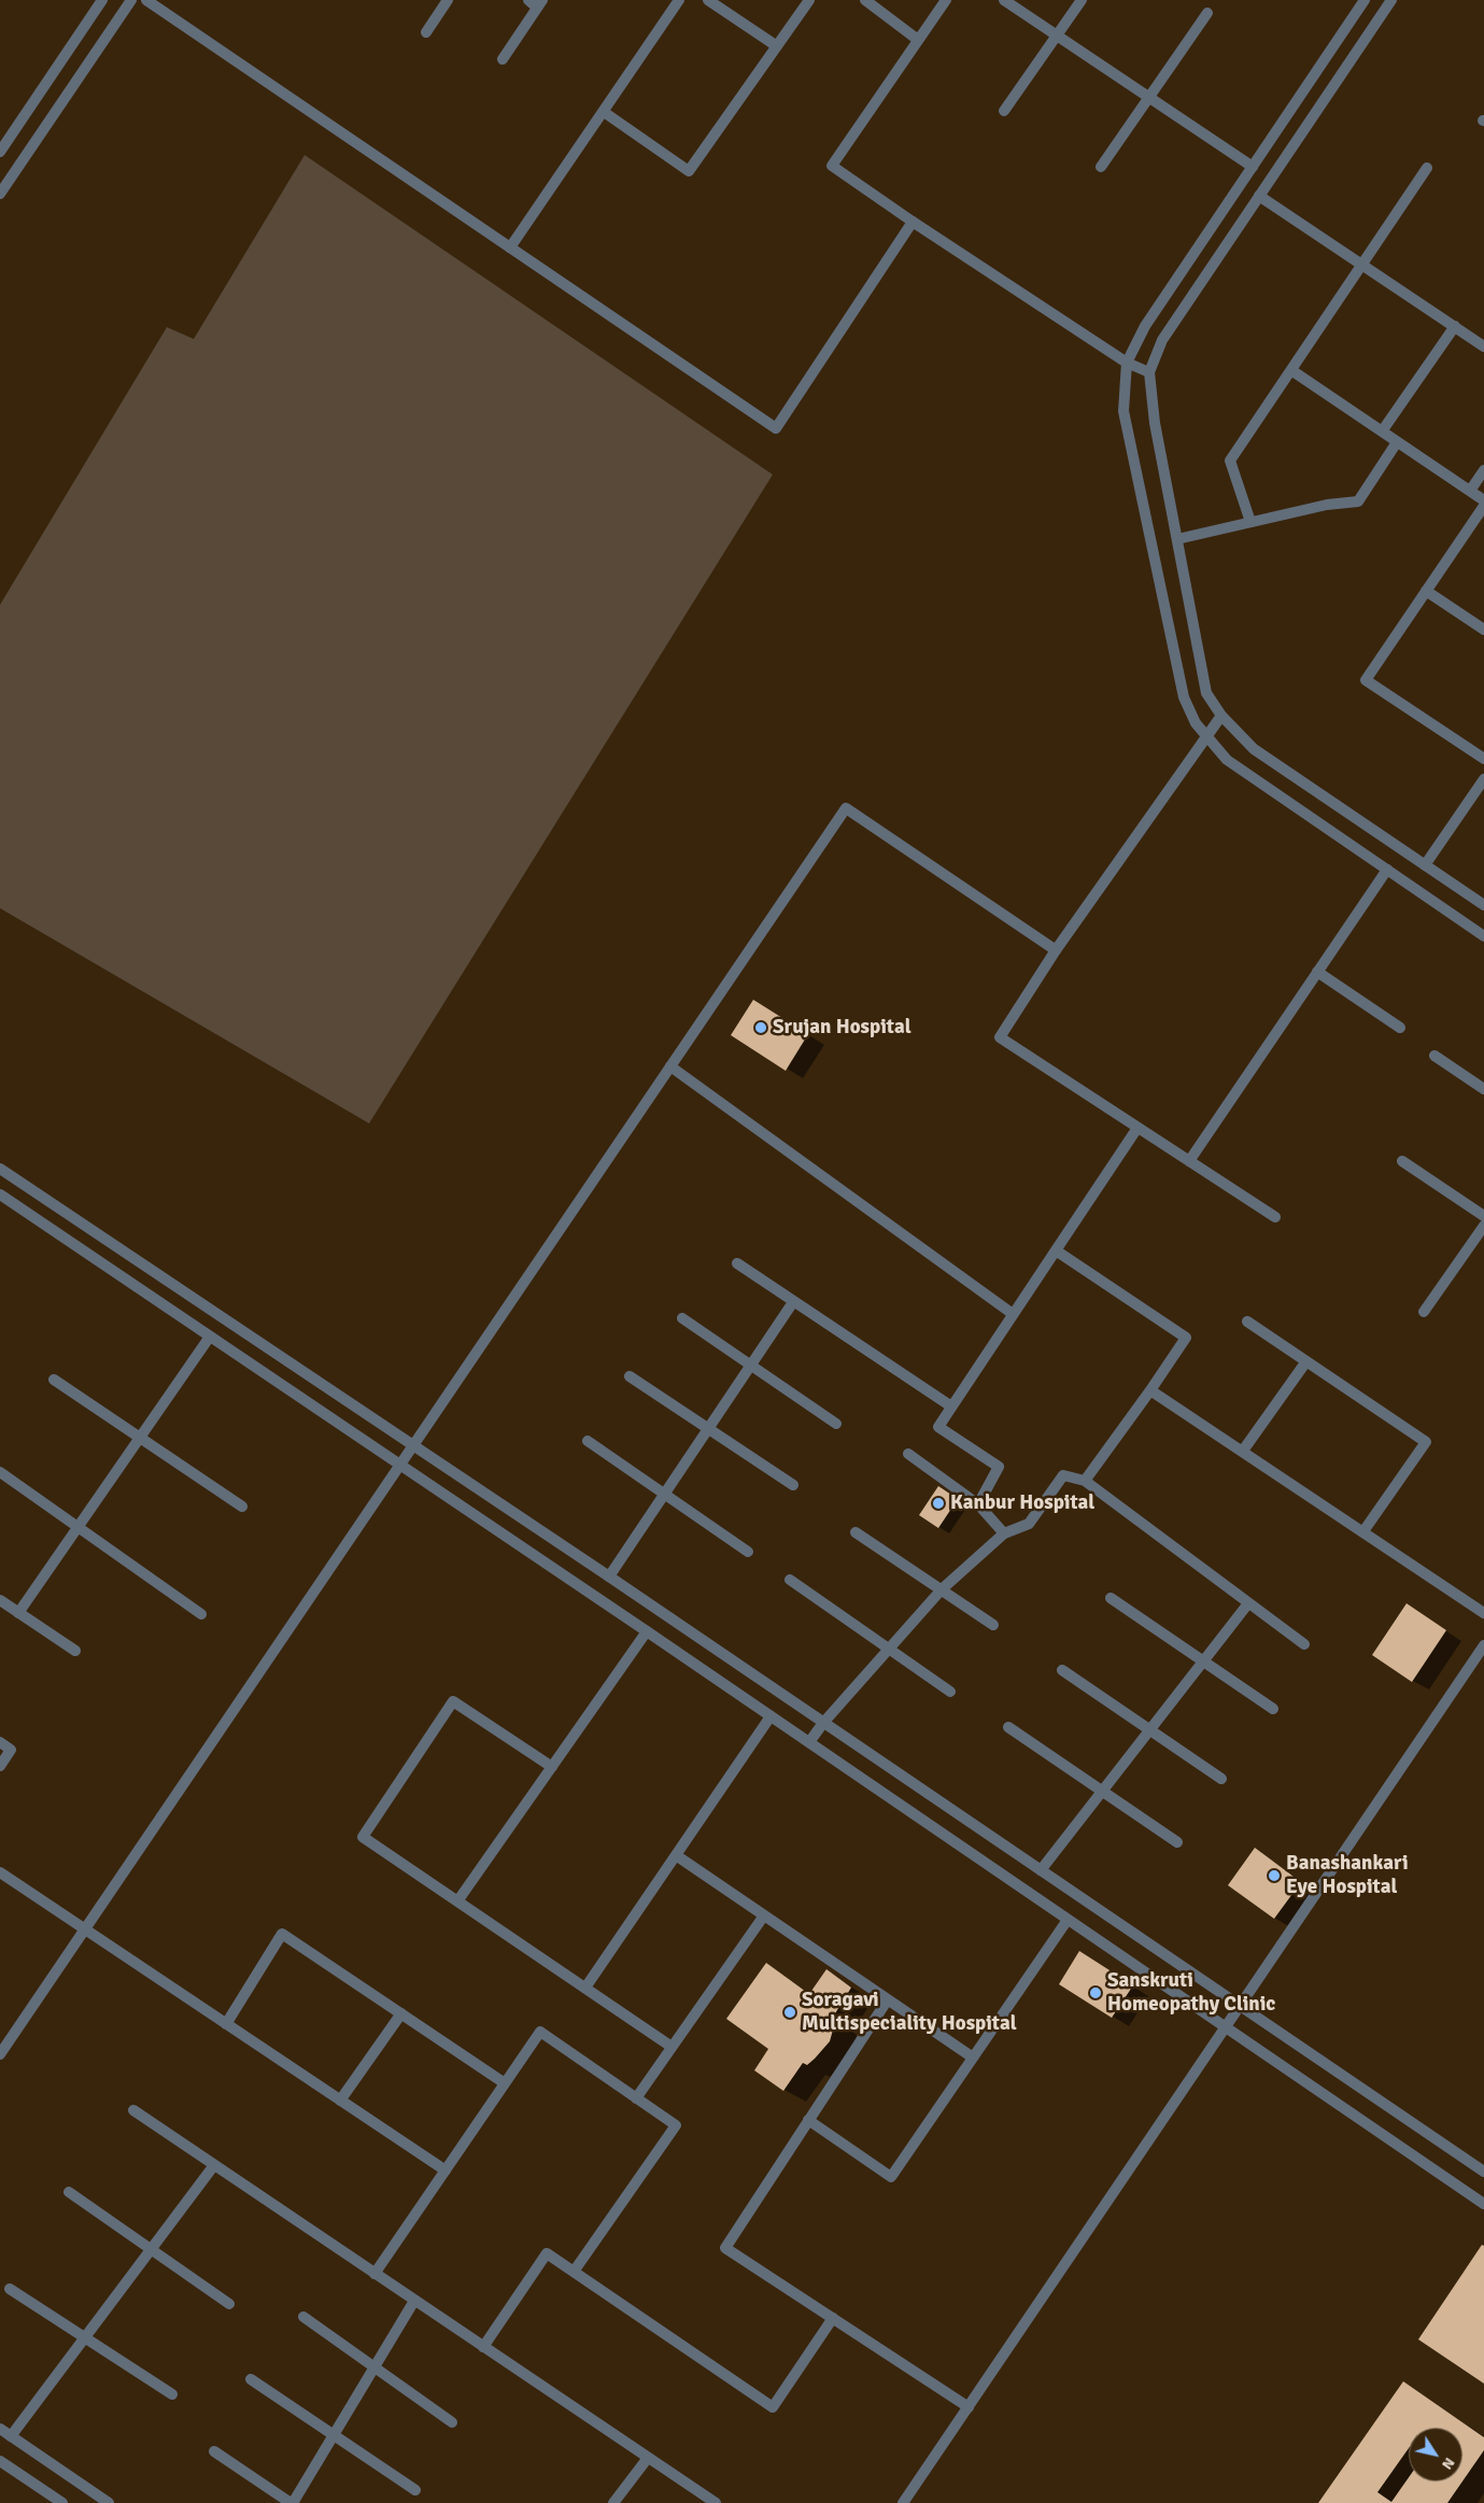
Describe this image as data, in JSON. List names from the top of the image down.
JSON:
{
  "places": [
    "Srujan Hospital",
    "Kanbur Hospital",
    "Banashankari Eye Hospital",
    "Sanskruti Homeopathy Clinic",
    "Soragavi Multispeciality Hospital"
  ],
  "north": "bottom right"
}
